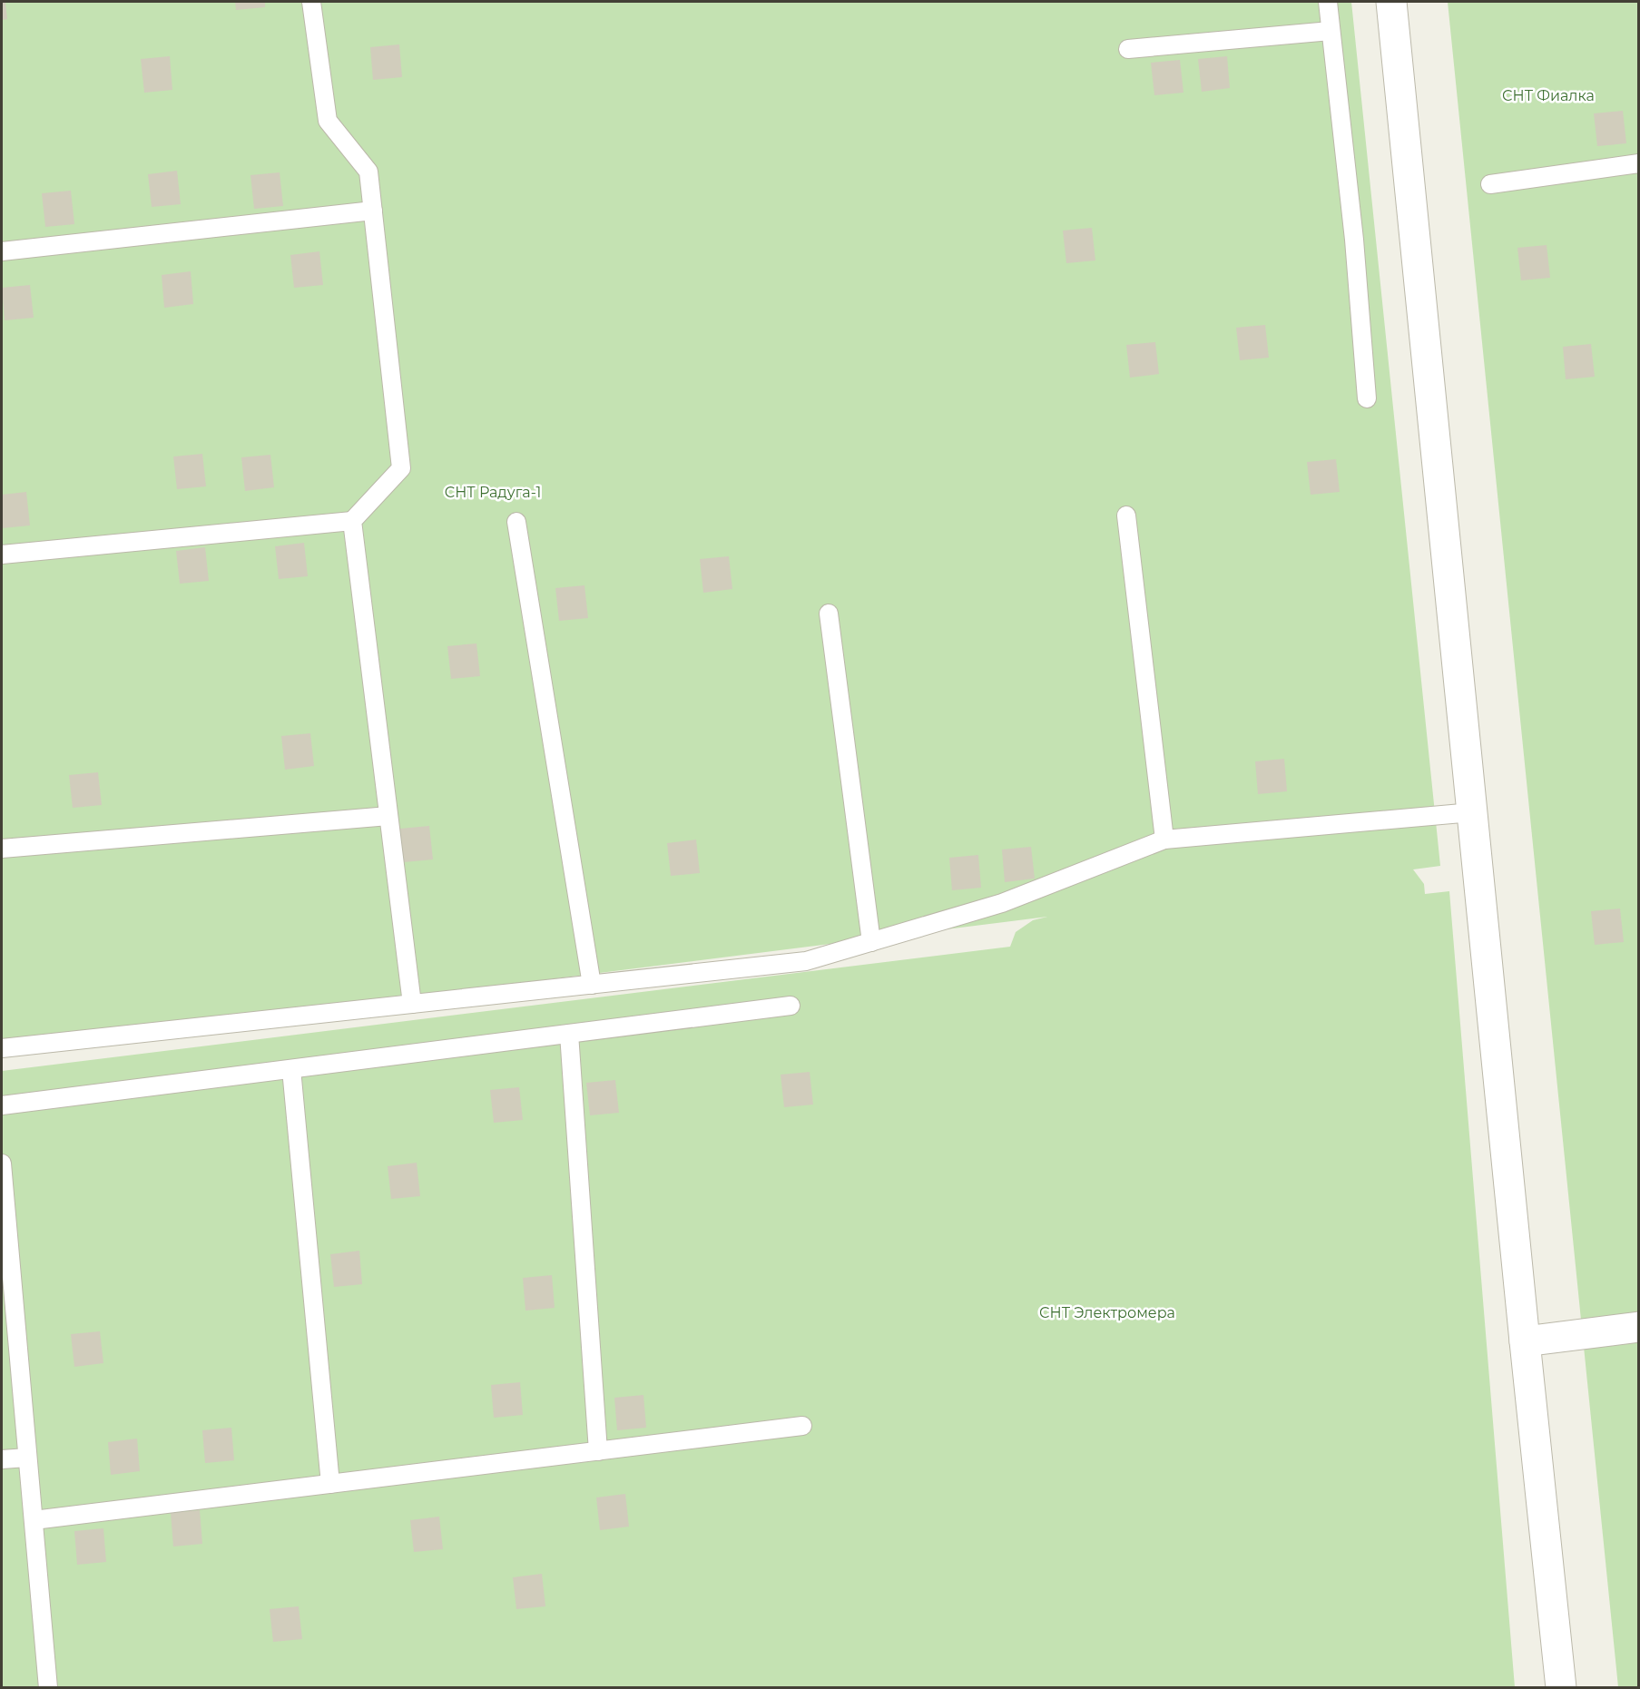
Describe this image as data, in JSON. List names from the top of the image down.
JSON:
{
  "parks": ["СНТ Фиалка", "СНТ Радуга-1", "СНТ Электромера"]
}
